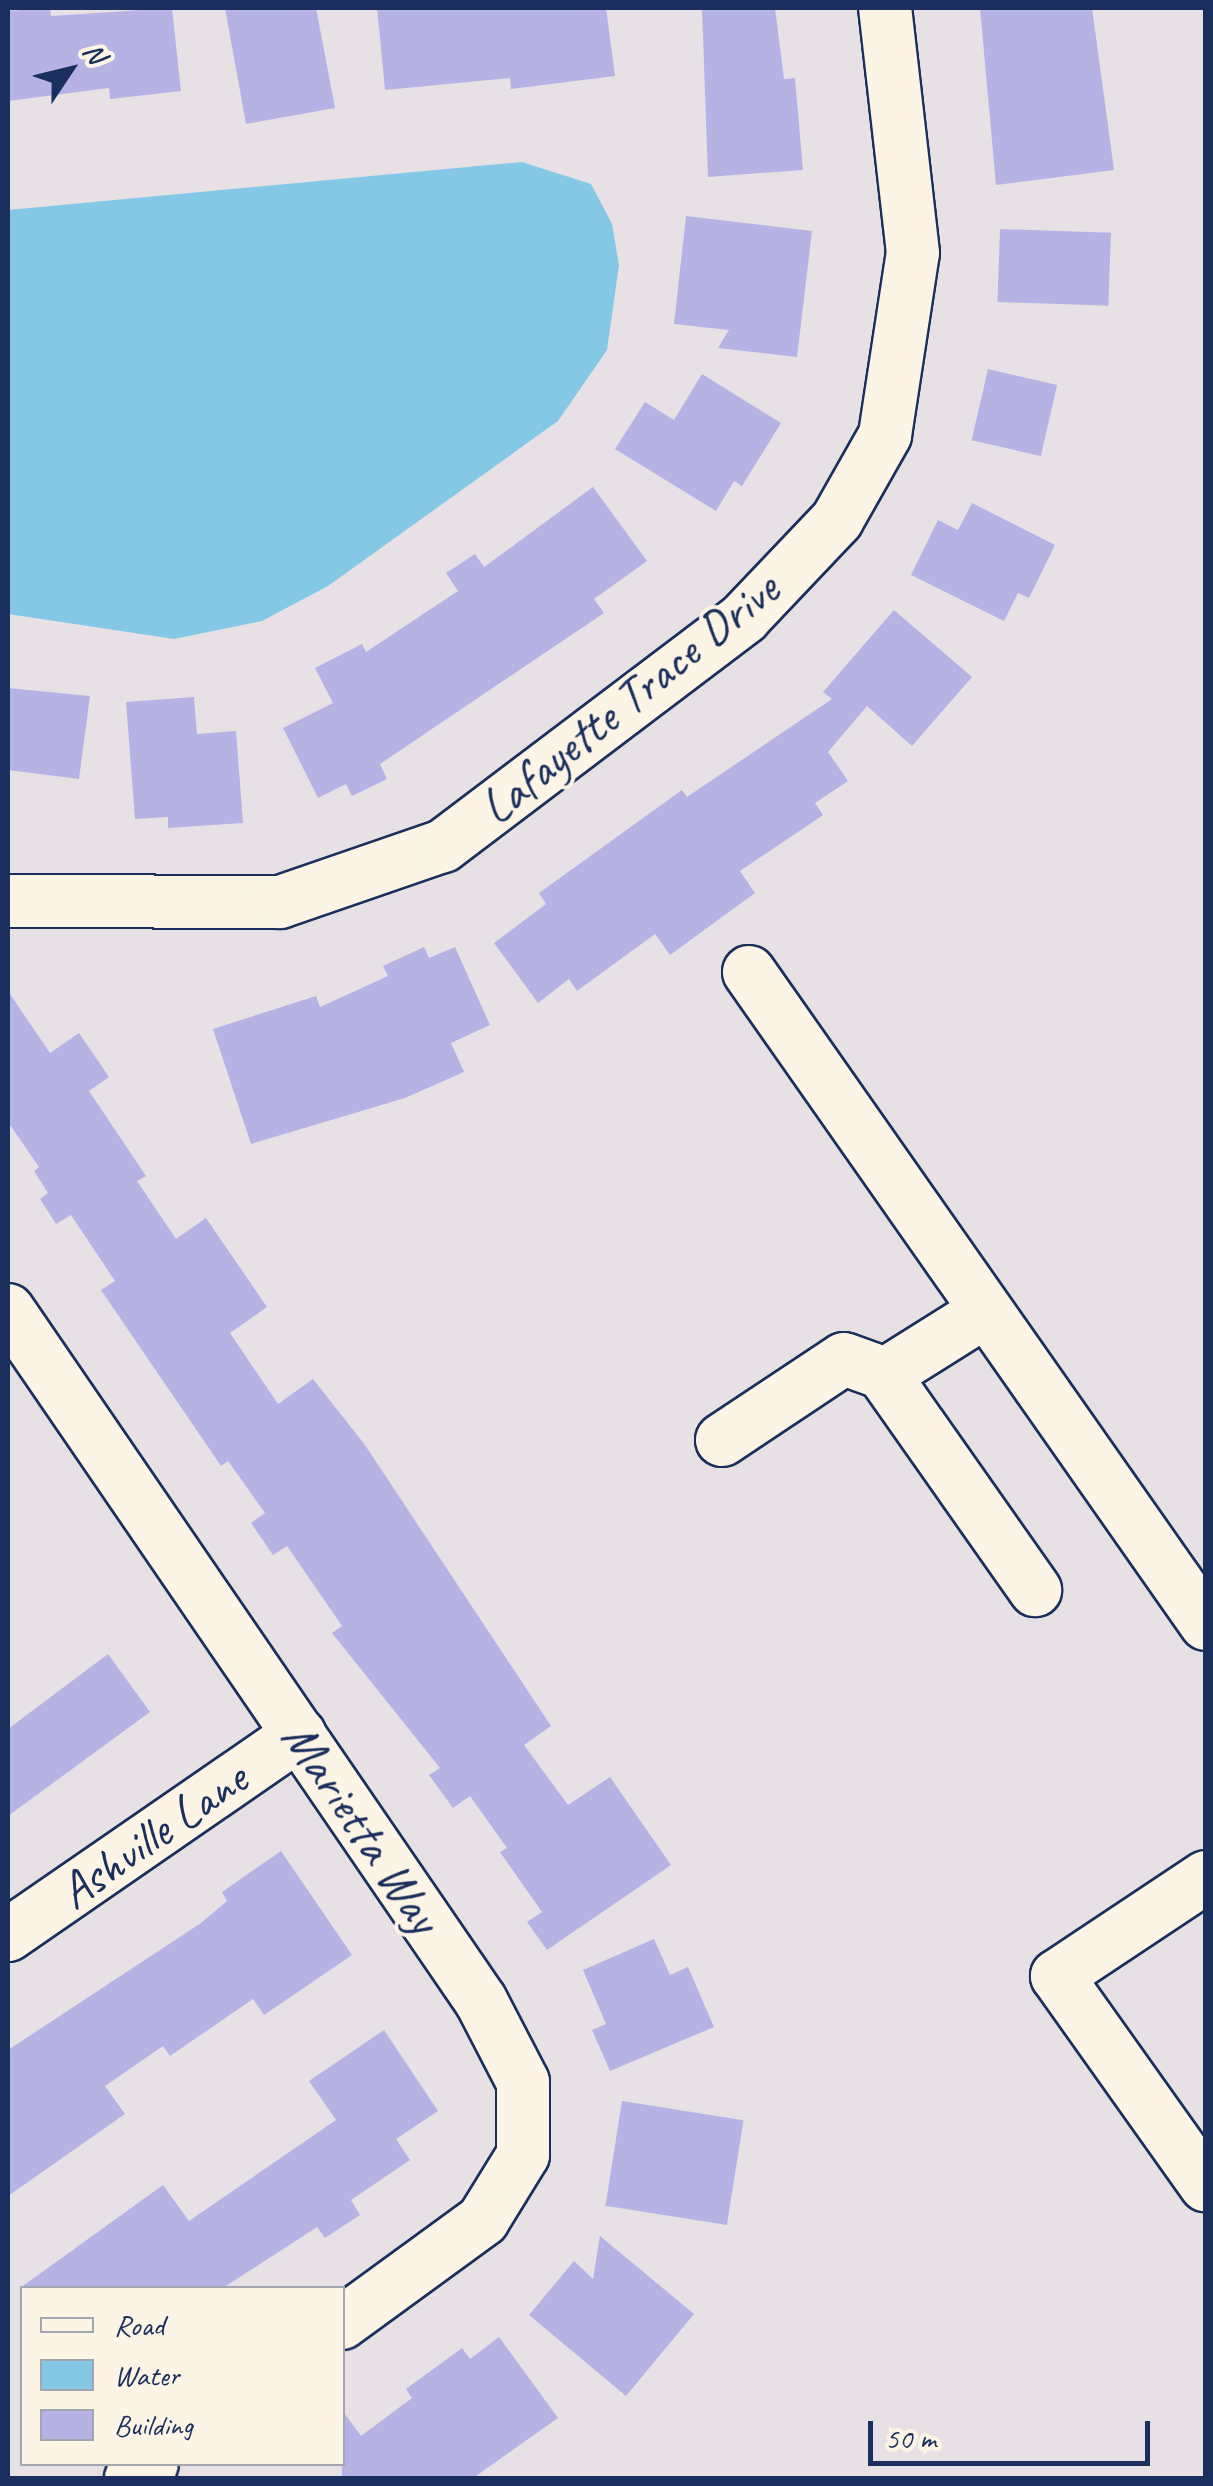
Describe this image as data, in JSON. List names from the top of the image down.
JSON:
{
  "streets": {
    "street": ["Lafayette Trace Drive", "Marietta Way", "Ashville Lane"]
  },
  "crossings": [
    ["Marietta Way", "Ashville Lane"]
  ],
  "legend": ["Road", "Water", "Building"],
  "scale_bar": "50 m",
  "north": "top right"
}
